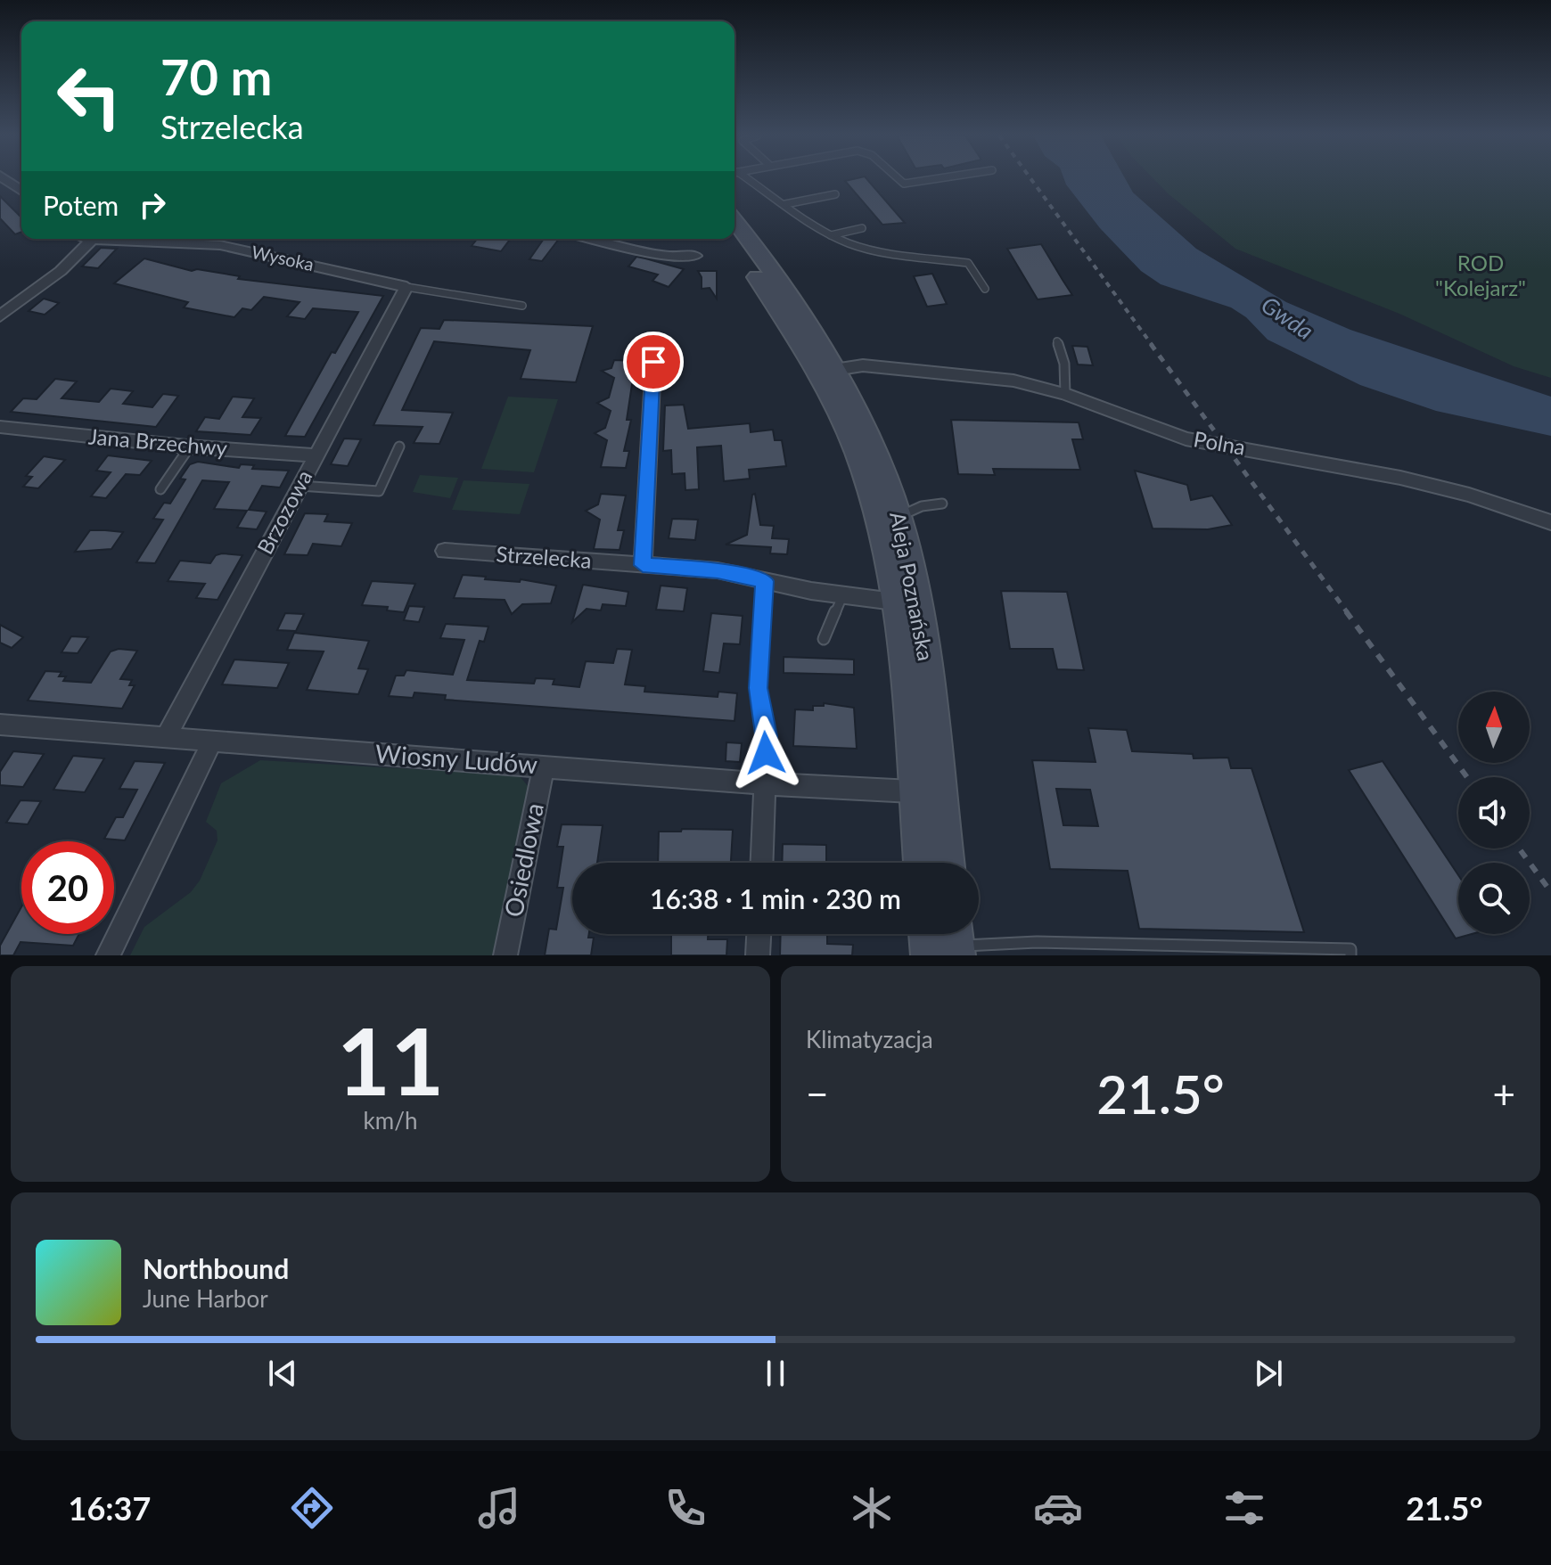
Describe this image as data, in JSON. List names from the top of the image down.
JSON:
{
  "streets": {
    "main road": ["Aleja Poznańska"],
    "street": [
      "Wysoka",
      "Jana Brzechwy",
      "Polna",
      "Brzozowa",
      "Strzelecka",
      "Wiosny Ludów",
      "Osiedlowa"
    ]
  },
  "crossings": [
    ["Wysoka", "Brzozowa"],
    ["Jana Brzechwy", "Brzozowa"],
    ["Polna", "Aleja Poznańska"],
    ["Brzozowa", "Wiosny Ludów"],
    ["Strzelecka", "Aleja Poznańska"],
    ["Aleja Poznańska", "Wiosny Ludów"],
    ["Wiosny Ludów", "Osiedlowa"]
  ],
  "water": ["Gwda"],
  "parks": ["ROD \"Kolejarz\""],
  "north": "top",
  "page": {
    "turn": ["70 m", "Strzelecka"],
    "then": "Potem",
    "limit": "20",
    "trip": "16:38 · 1 min · 230 m",
    "tile": [
      ["11", "km/h"],
      "Klimatyzacja"
    ],
    "heat": ["−", "21.5°", "+"],
    "song": ["Northbound", "June Harbor"],
    "tabs": ["16:37", "21.5°"]
  }
}
